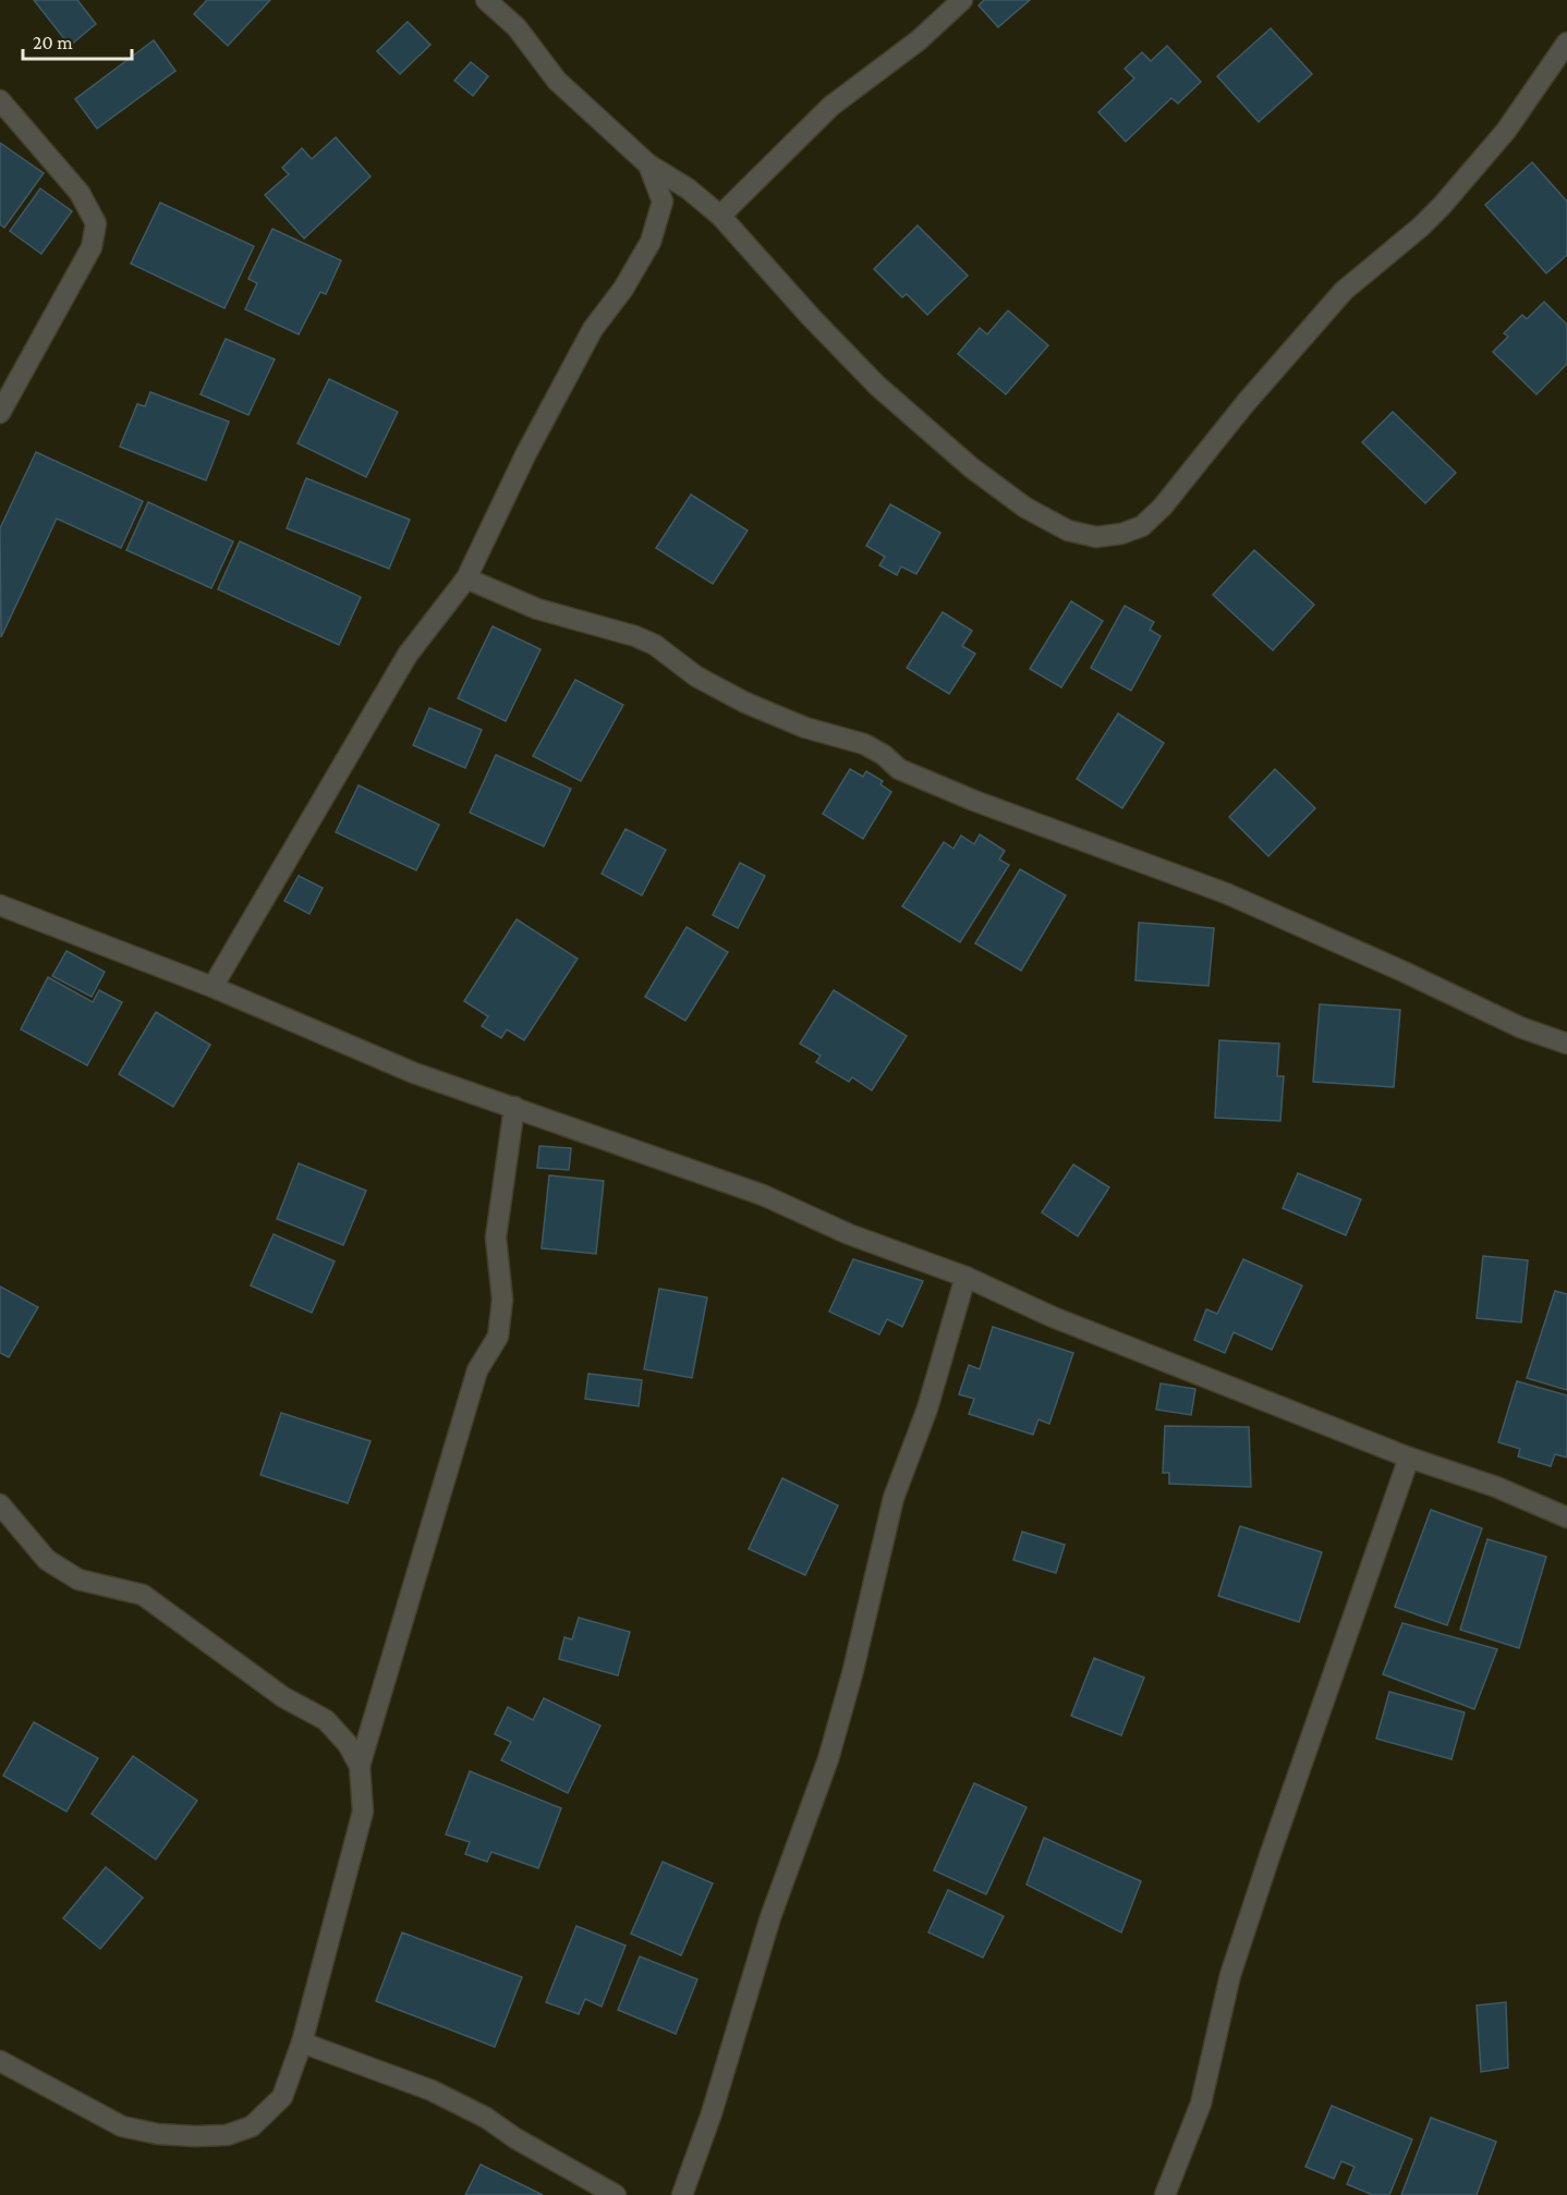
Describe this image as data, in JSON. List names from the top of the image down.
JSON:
{
  "scale_bar": "20 m"
}
